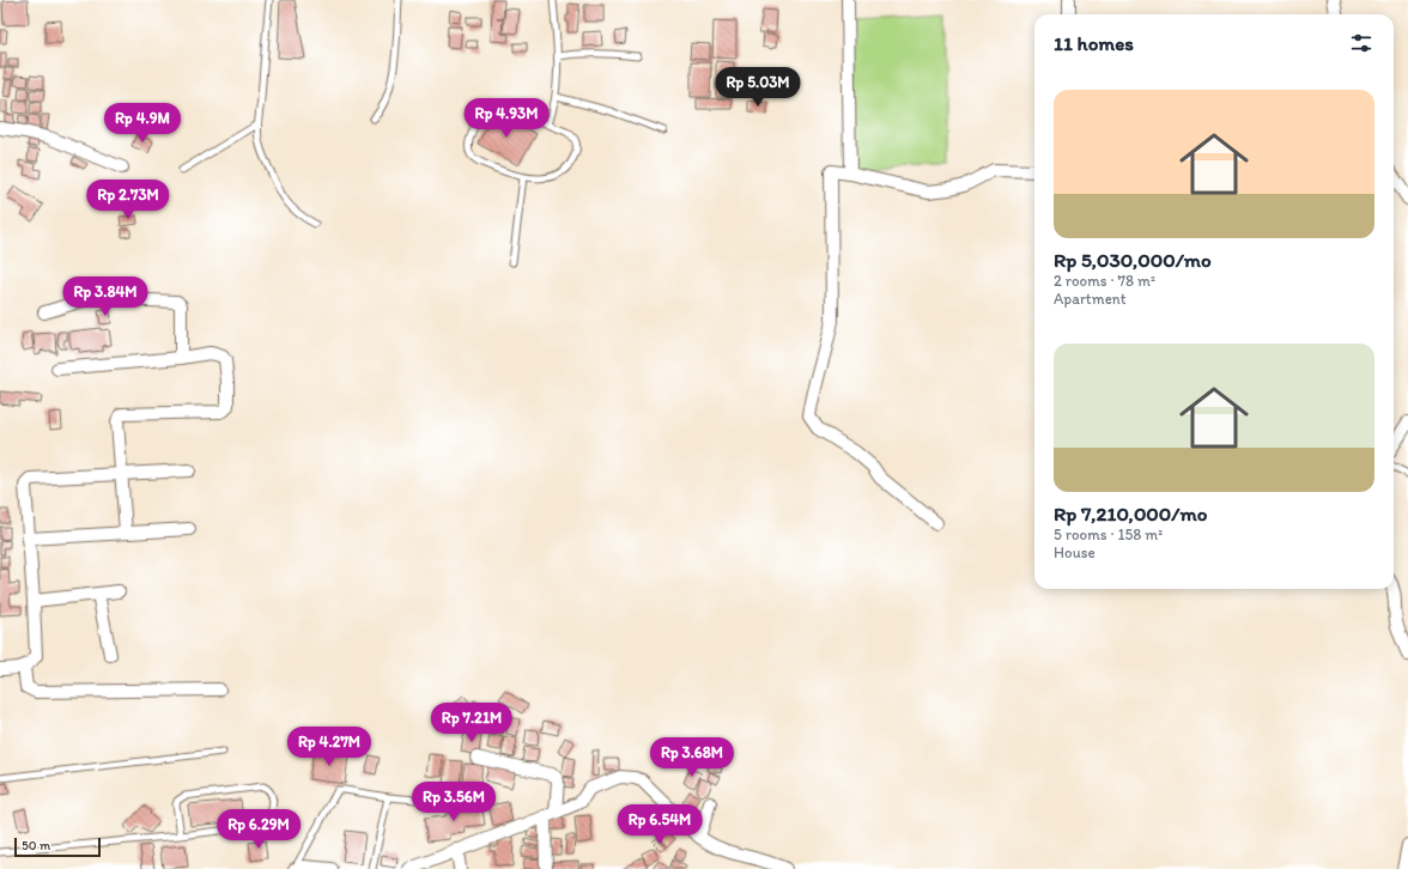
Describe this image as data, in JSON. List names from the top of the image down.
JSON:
{
  "scale_bar": "50 m",
  "page": {
    "heading": "11 homes",
    "price": [
      "Rp 5.03M",
      "Rp 4.93M",
      "Rp 4.9M",
      "Rp 2.73M",
      "Rp 3.84M",
      "Rp 7.21M",
      "Rp 4.27M",
      "Rp 3.68M",
      "Rp 3.56M",
      "Rp 6.54M",
      "Rp 6.29M"
    ],
    "list": [
      {
        "name": "Rp 5,030,000/mo",
        "note": "2 rooms · 78 m² · Apartment"
      },
      {
        "name": "Rp 7,210,000/mo",
        "note": "5 rooms · 158 m² · House"
      }
    ],
    "scale": "50 m"
  }
}
